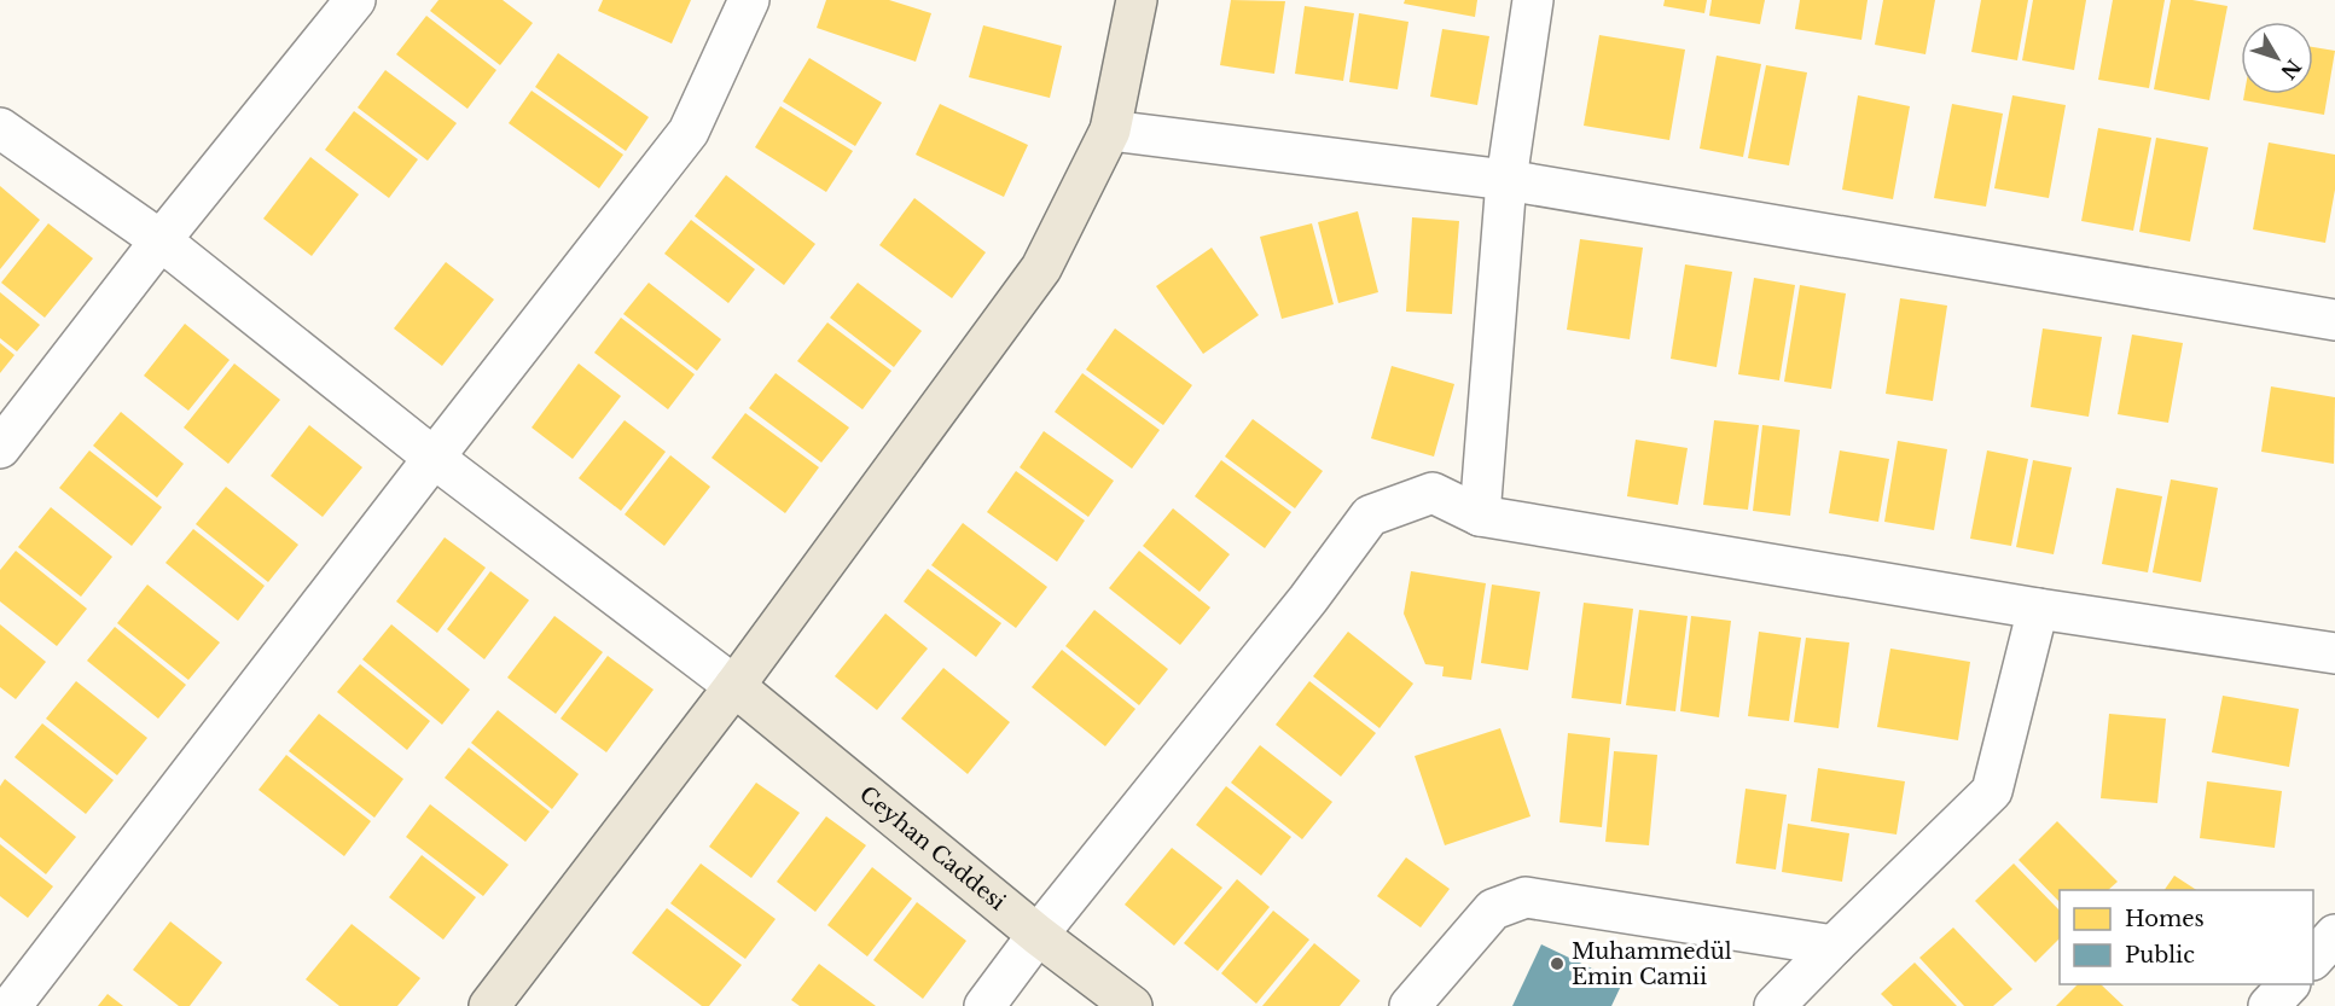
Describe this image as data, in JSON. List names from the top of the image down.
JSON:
{
  "streets": {
    "main road": ["Ceyhan Caddesi"]
  },
  "places": ["Muhammedül Emin Camii"],
  "legend": ["Homes", "Public"],
  "north": "bottom right"
}
